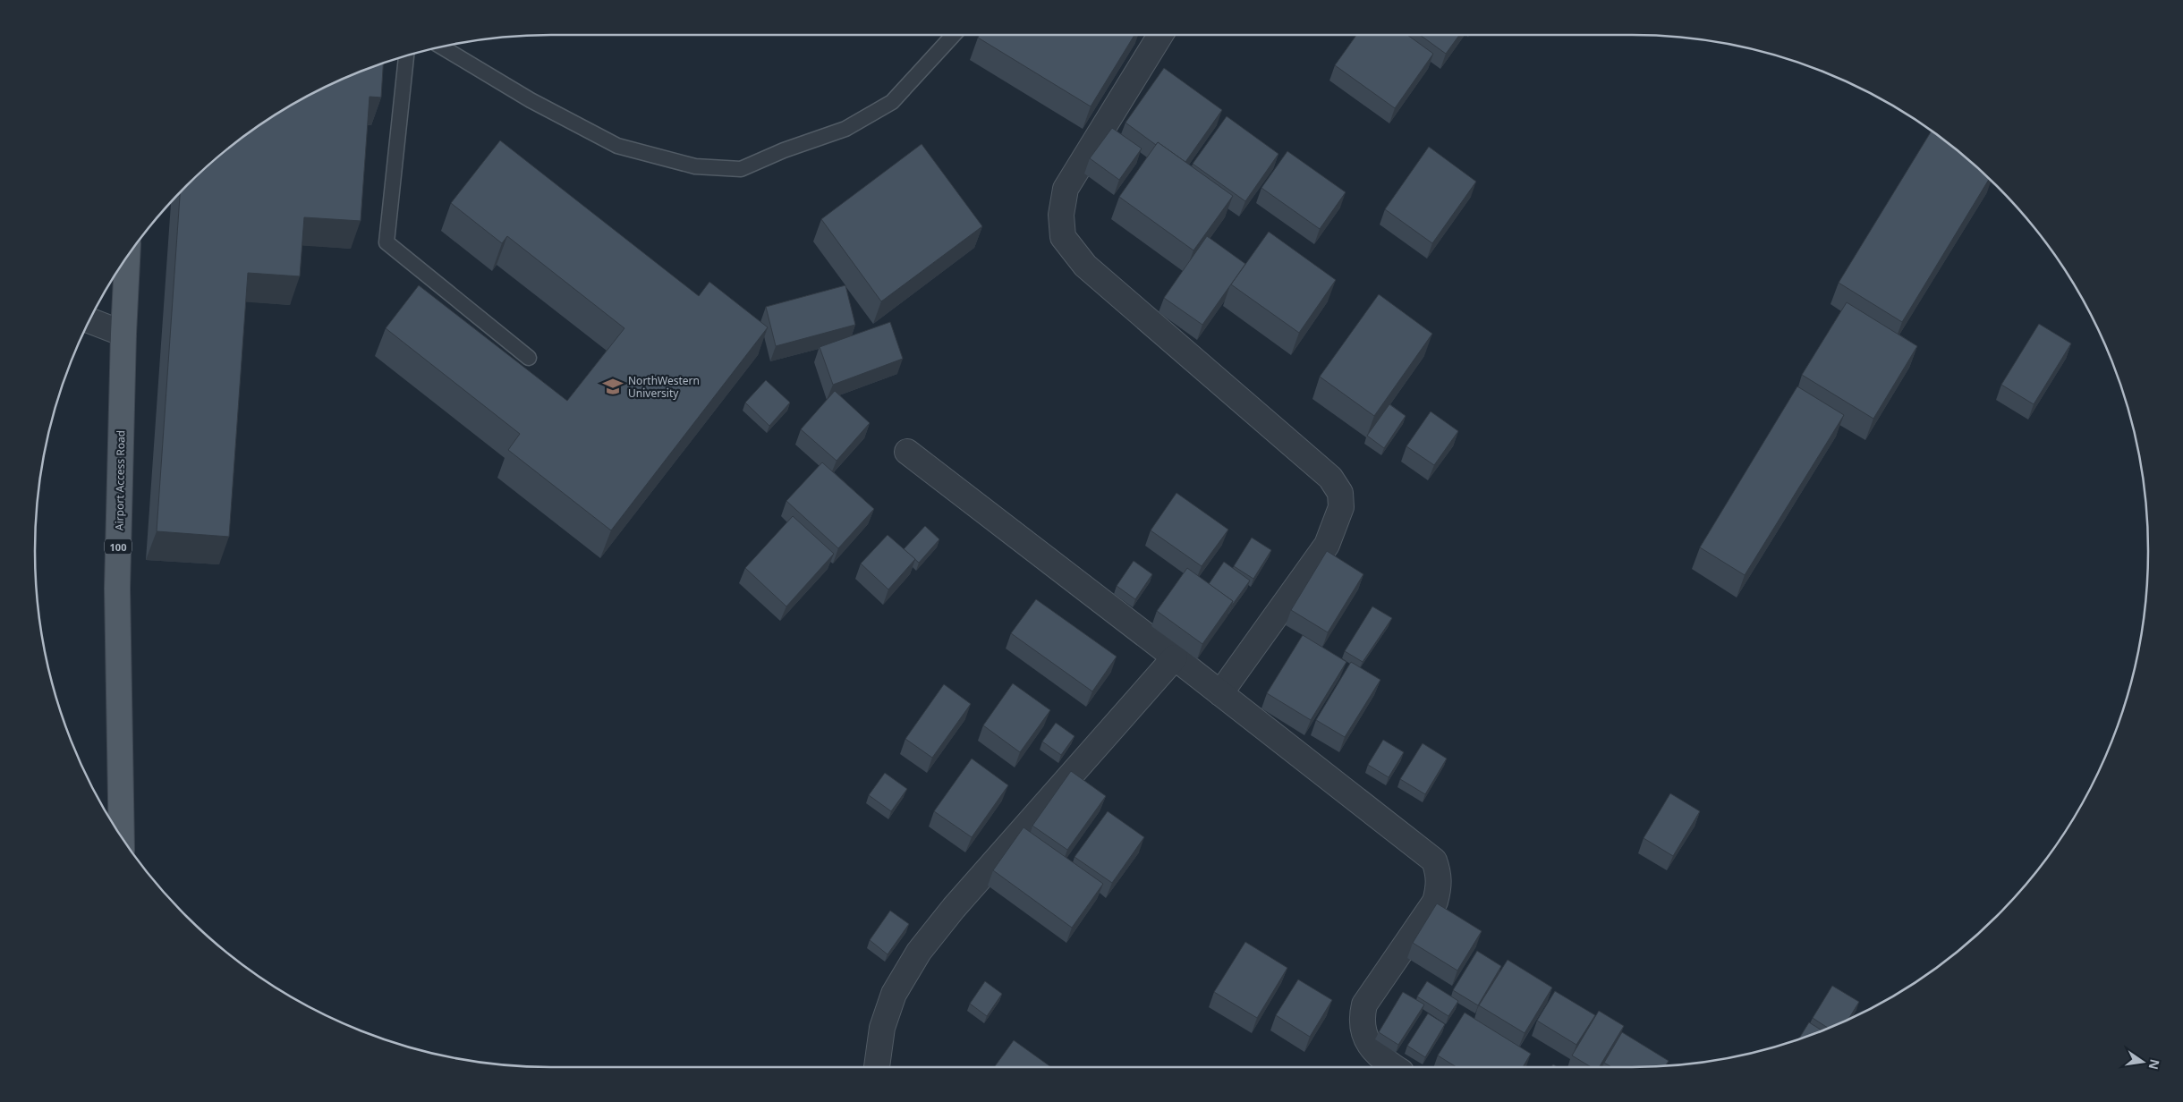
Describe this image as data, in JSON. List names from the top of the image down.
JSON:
{
  "streets": {
    "main road": ["Airport Access Road", "100"]
  },
  "places": {
    "school or university": ["NorthWestern University"]
  },
  "north": "right"
}
